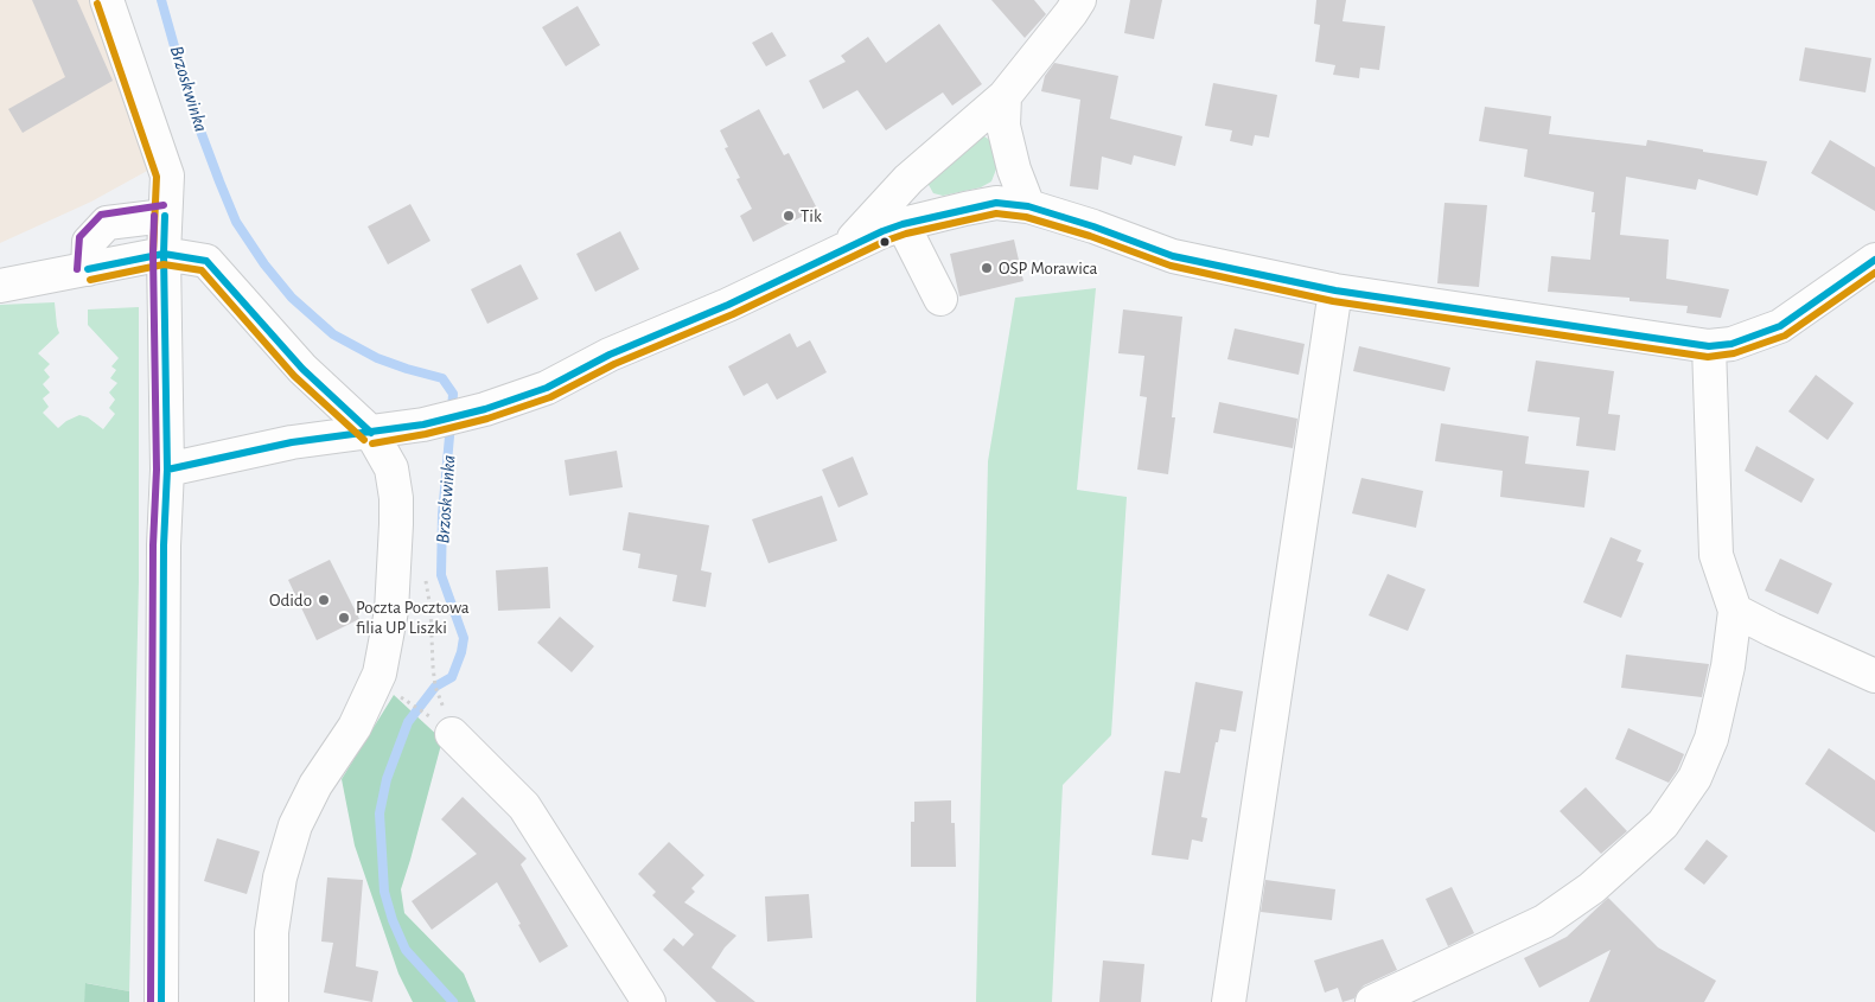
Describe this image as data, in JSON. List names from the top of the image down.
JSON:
{
  "water": ["Brzoskwinka"],
  "places": [
    "Tik",
    "OSP Morawica",
    "Odido",
    "Poczta Pocztowa filia UP Liszki"
  ]
}
